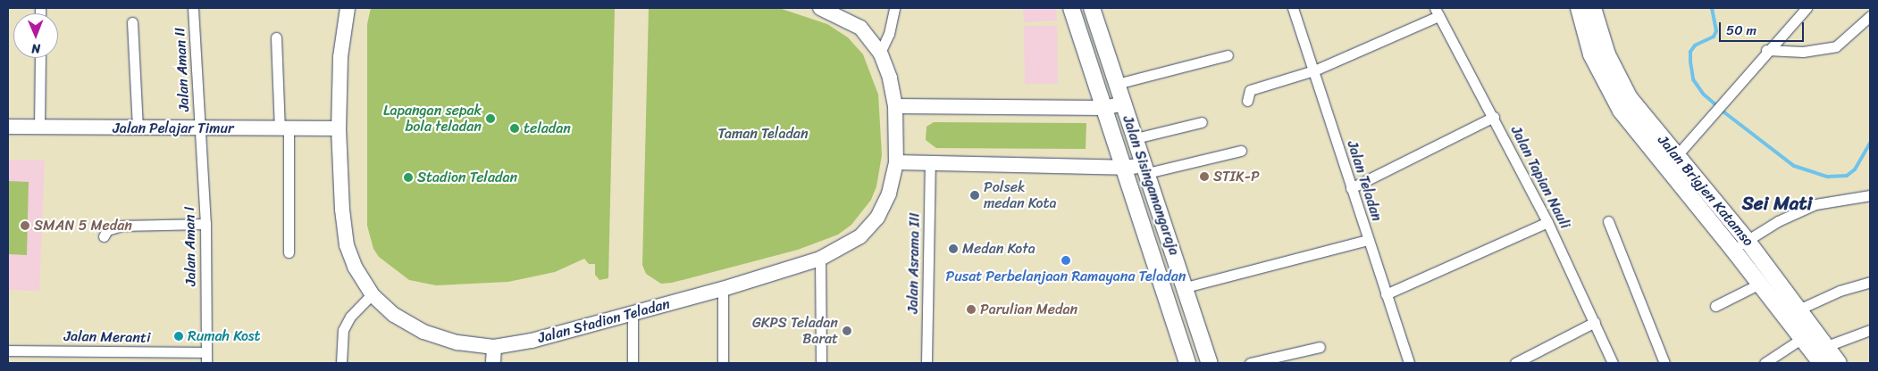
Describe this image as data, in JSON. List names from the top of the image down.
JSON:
{
  "streets": {
    "main road": ["Jalan Sisingamangaraja", "Jalan Brigjen Katamso"],
    "street": [
      "Jalan Aman II",
      "Jalan Pelajar Timur",
      "Jalan Tapian Nauli",
      "Jalan Teladan",
      "Jalan Aman I",
      "Jalan Asrama III",
      "Jalan Stadion Teladan",
      "Jalan Meranti"
    ]
  },
  "crossings": [
    ["Jalan Aman II", "Jalan Pelajar Timur"],
    ["Jalan Aman II", "Jalan Aman I"],
    ["Jalan Pelajar Timur", "Jalan Aman I"],
    ["Jalan Pelajar Timur", "Jalan Stadion Teladan"],
    ["Jalan Aman I", "Jalan Meranti"]
  ],
  "districts": ["Sei Mati"],
  "parks": ["Taman Teladan"],
  "places": [
    "Lapangan sepak bola teladan",
    "teladan",
    "STIK-P",
    "Stadion Teladan",
    "Polsek medan Kota",
    "SMAN 5 Medan",
    "Medan Kota",
    "Pusat Perbelanjaan Ramayana Teladan",
    "Parulian Medan",
    "GKPS Teladan Barat",
    "Rumah Kost"
  ],
  "scale_bar": "50 m",
  "north": "bottom"
}
